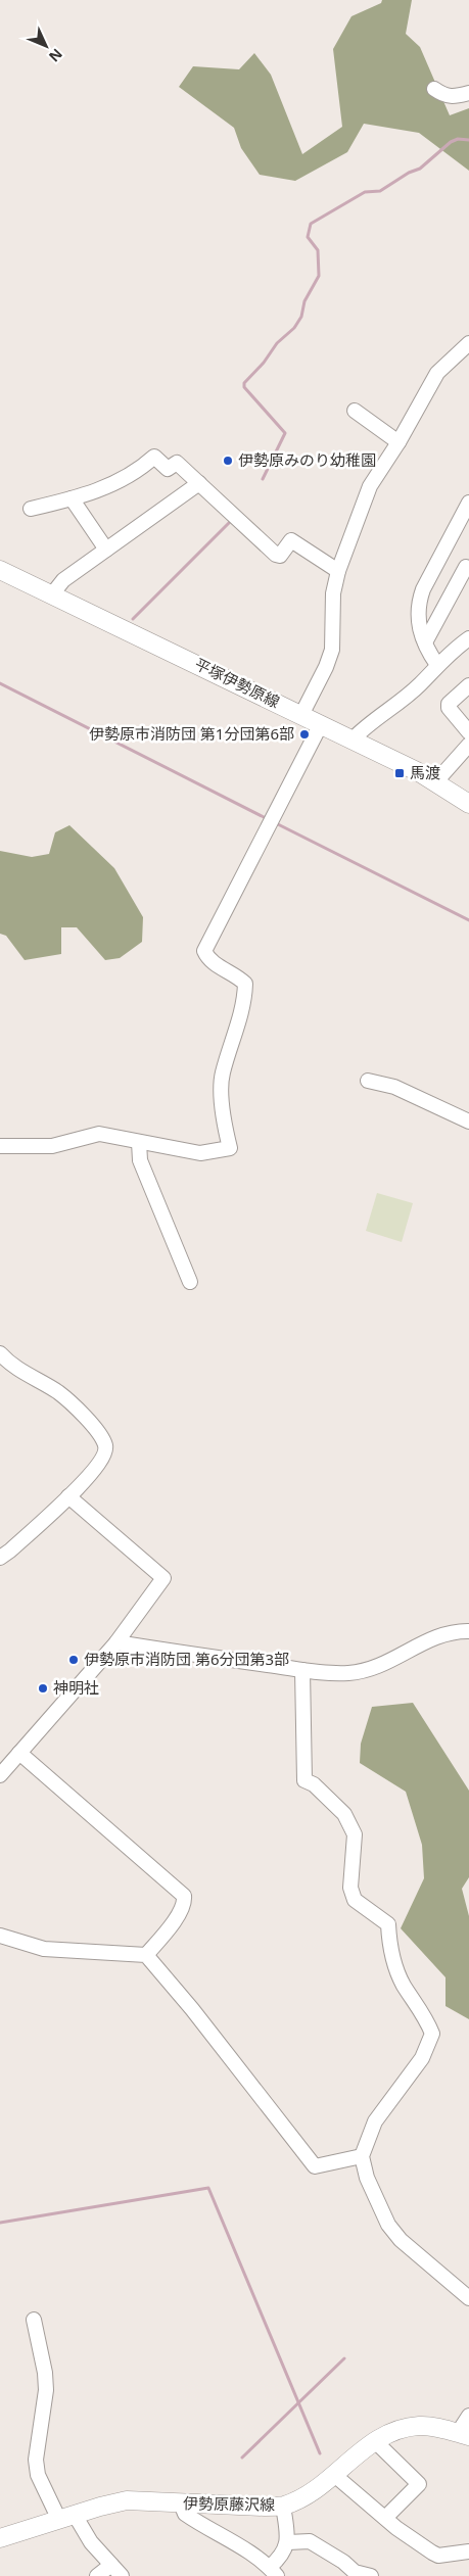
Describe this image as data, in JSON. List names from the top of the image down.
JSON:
{
  "streets": {
    "main road": ["平塚伊勢原線", "伊勢原藤沢線"]
  },
  "places": {
    "other": [
      "伊勢原みのり幼稚園",
      "伊勢原市消防団 第1分団第6部",
      "伊勢原市消防団 第6分団第3部",
      "神明社"
    ],
    "transit": ["馬渡"]
  },
  "north": "bottom right"
}
